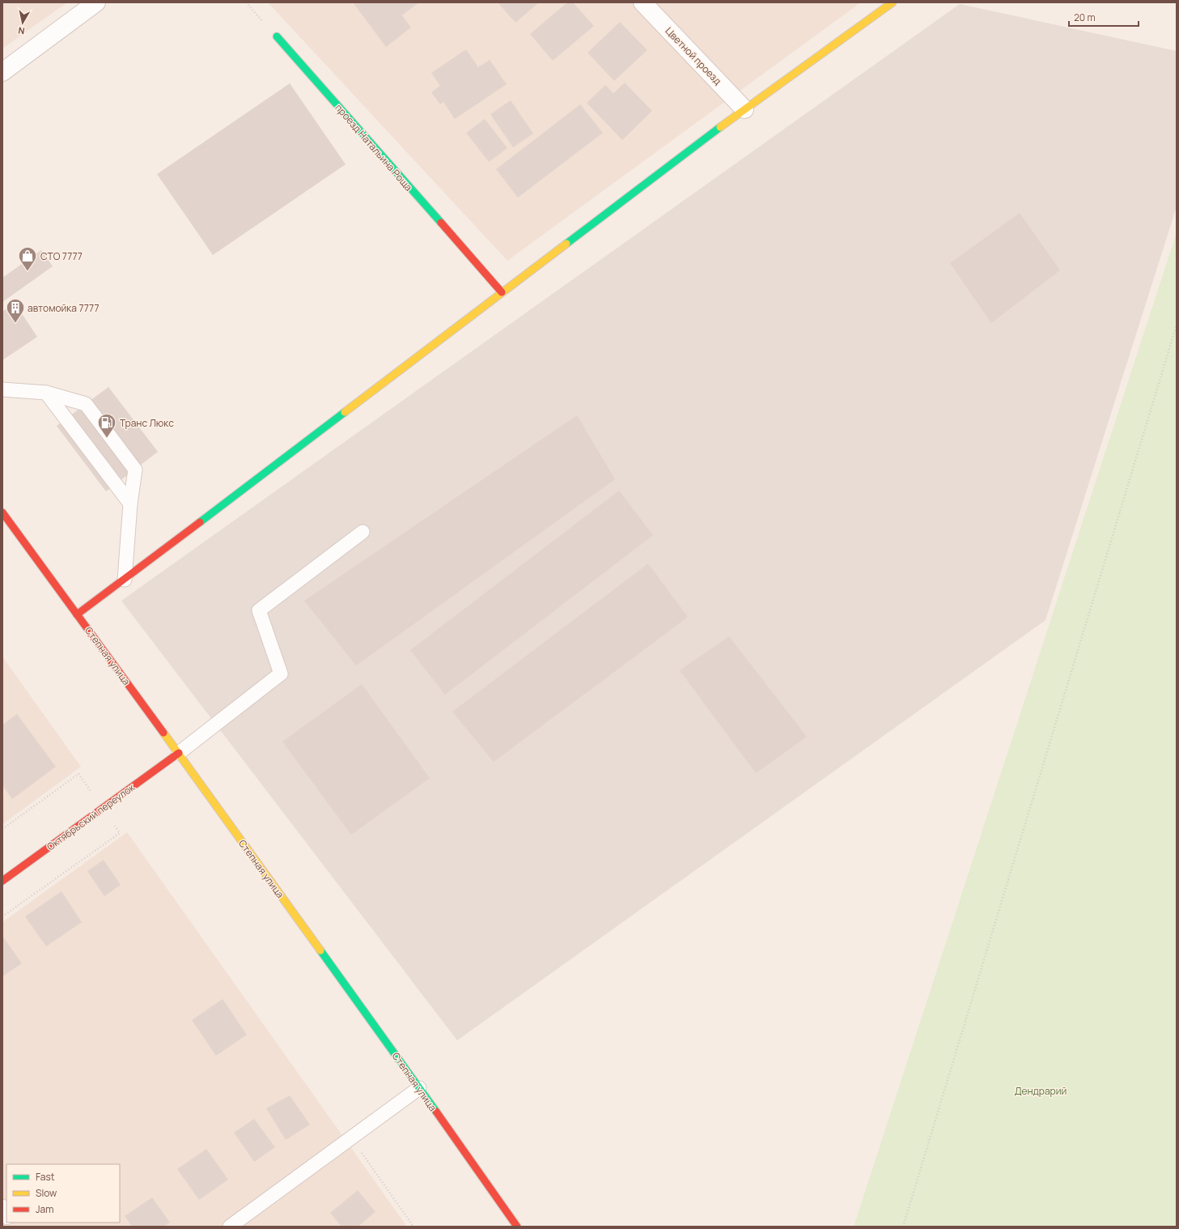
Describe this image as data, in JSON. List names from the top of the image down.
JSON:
{
  "streets": {
    "street": [
      "Цветной проезд",
      "проезд Натальина Роща",
      "Степная улица",
      "Октябрьский переулок"
    ]
  },
  "crossings": [
    ["Степная улица", "Октябрьский переулок"]
  ],
  "parks": ["Дендрарий"],
  "places": {
    "shop": ["СТО 7777"],
    "building": ["автомойка 7777"],
    "fuel station": ["Транс Люкс"]
  },
  "legend": ["Fast", "Slow", "Jam"],
  "scale_bar": "20 m",
  "north": "bottom"
}
